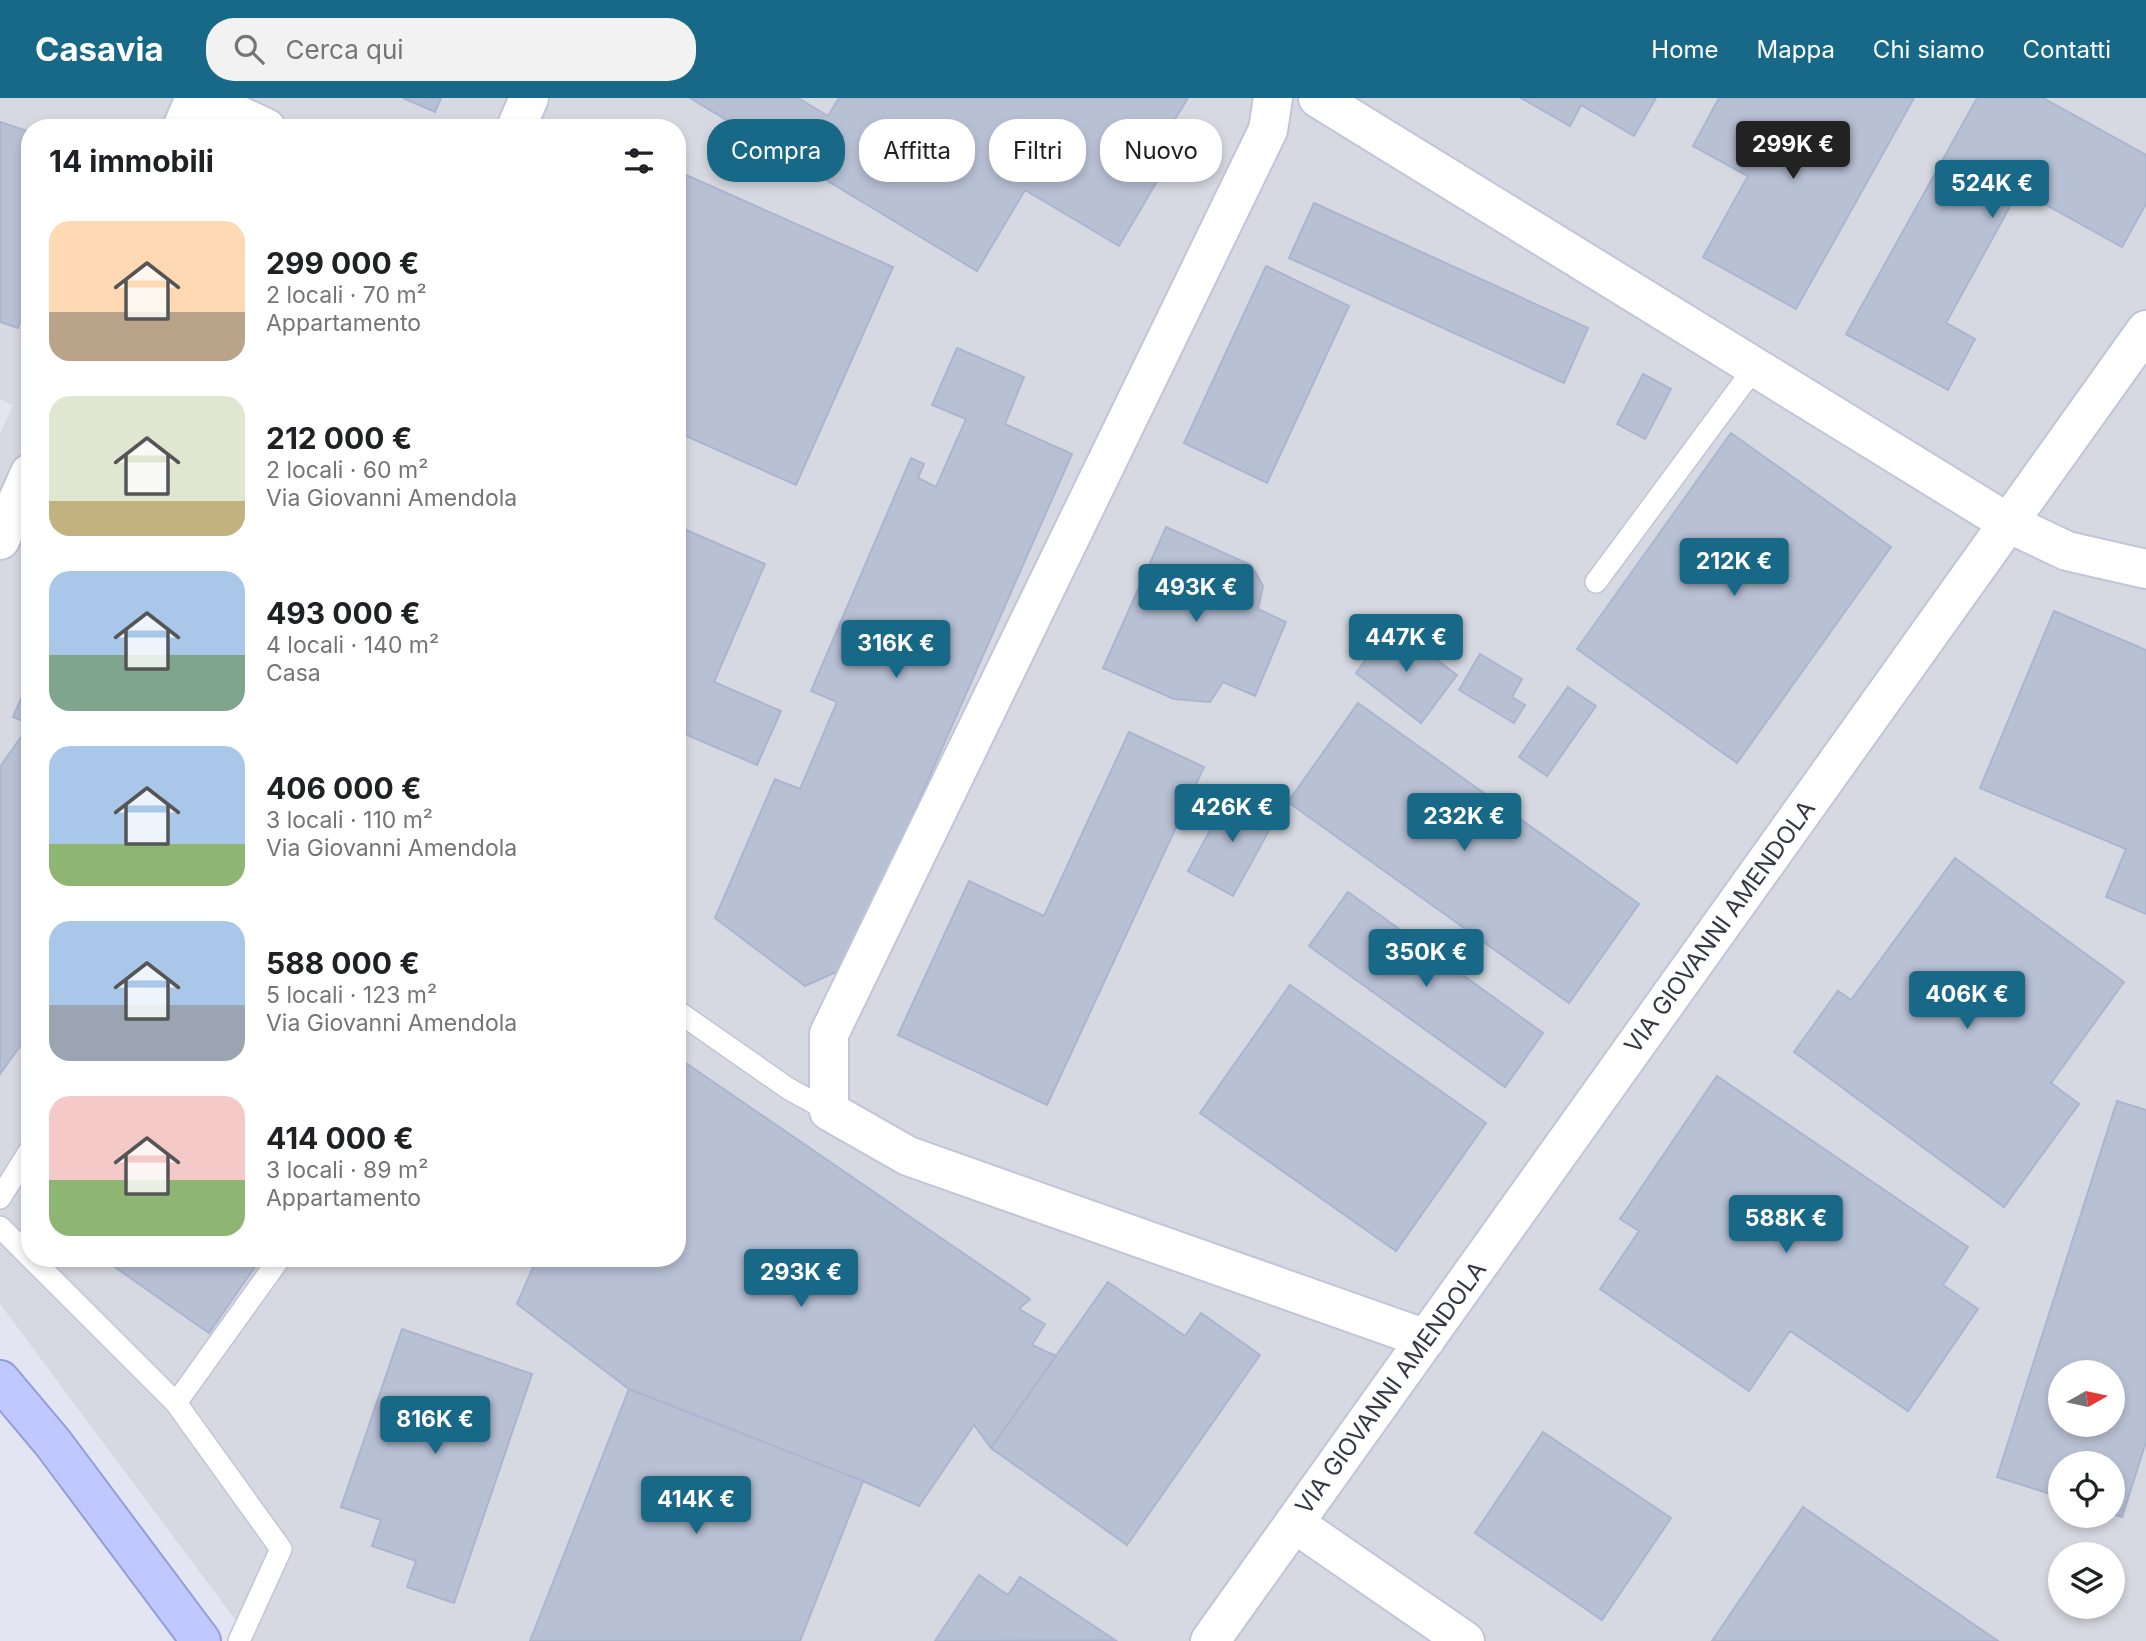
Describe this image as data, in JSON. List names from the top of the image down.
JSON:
{
  "streets": {
    "street": ["VIA GIOVANNI AMENDOLA"]
  },
  "north": "right",
  "page": {
    "header": "Casavia",
    "search": "Cerca qui",
    "nav": [
      "Home",
      "Mappa",
      "Chi siamo",
      "Contatti"
    ],
    "chip": [
      "Compra",
      "Affitta",
      "Filtri",
      "Nuovo"
    ],
    "heading": "14 immobili",
    "price": [
      "299K €",
      "524K €",
      "212K €",
      "493K €",
      "447K €",
      "316K €",
      "426K €",
      "232K €",
      "350K €",
      "406K €",
      "588K €",
      "293K €",
      "816K €",
      "414K €"
    ],
    "list": [
      {
        "name": "299 000 €",
        "note": "2 locali · 70 m² · Appartamento"
      },
      {
        "name": "212 000 €",
        "note": "2 locali · 60 m² · Via Giovanni Amendola"
      },
      {
        "name": "493 000 €",
        "note": "4 locali · 140 m² · Casa"
      },
      {
        "name": "406 000 €",
        "note": "3 locali · 110 m² · Via Giovanni Amendola"
      },
      {
        "name": "588 000 €",
        "note": "5 locali · 123 m² · Via Giovanni Amendola"
      },
      {
        "name": "414 000 €",
        "note": "3 locali · 89 m² · Appartamento"
      }
    ]
  }
}
